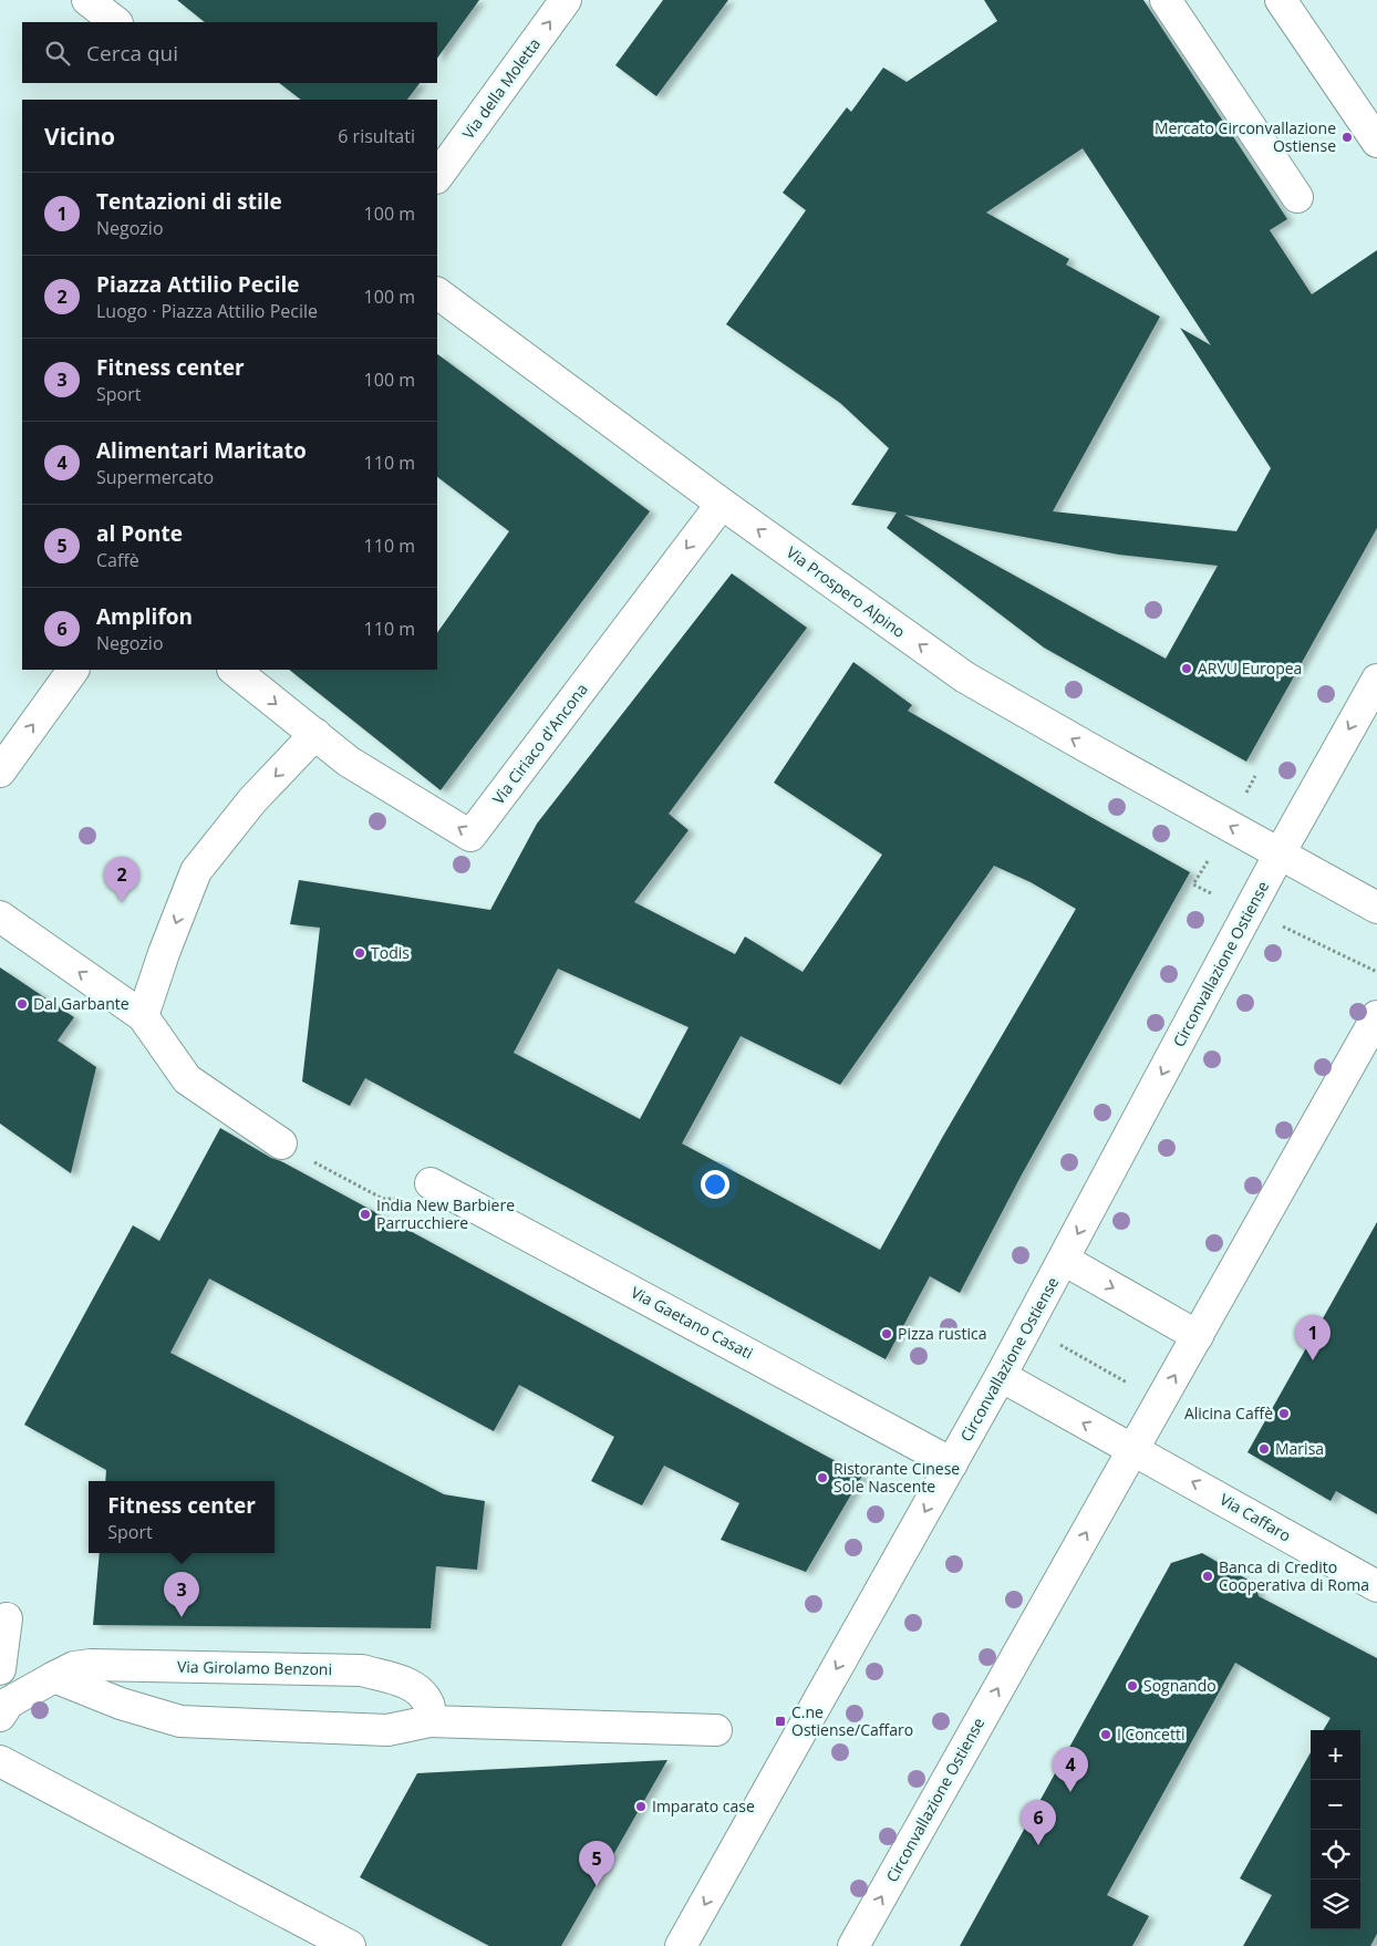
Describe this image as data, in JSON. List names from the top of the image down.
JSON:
{
  "streets": {
    "street": [
      "Via della Moletta",
      "Via Prospero Alpino",
      "Via Ciriaco d'Ancona",
      "Circonvallazione Ostiense",
      "Via Gaetano Casati",
      "Via Caffaro",
      "Via Girolamo Benzoni"
    ]
  },
  "crossings": [
    ["Via Prospero Alpino", "Via Ciriaco d'Ancona"],
    ["Via Prospero Alpino", "Circonvallazione Ostiense"],
    ["Circonvallazione Ostiense", "Via Gaetano Casati"],
    ["Circonvallazione Ostiense", "Via Caffaro"]
  ],
  "one_way": ["Via della Moletta", "Via Prospero Alpino"],
  "places": {
    "other": [
      "Mercato Circonvallazione Ostiense",
      "ARVU Europea",
      "Todis",
      "Dal Garbante",
      "India New Barbiere Parrucchiere",
      "Pizza rustica",
      "Alicina Caffè",
      "Marisa",
      "Ristorante Cinese Sole Nascente",
      "Banca di Credito Cooperativa di Roma",
      "Sognando",
      "I Concetti",
      "Imparato case"
    ],
    "transit": ["C.ne Ostiense/Caffaro"]
  },
  "page": {
    "search": "Cerca qui",
    "heading": ["Vicino", "6 risultati"],
    "list": [
      {
        "mark": "1",
        "name": "Tentazioni di stile",
        "note": "Negozio",
        "value": "100 m"
      },
      {
        "mark": "2",
        "name": "Piazza Attilio Pecile",
        "note": "Luogo · Piazza Attilio Pecile",
        "value": "100 m"
      },
      {
        "mark": "3",
        "name": "Fitness center",
        "note": "Sport",
        "value": "100 m"
      },
      {
        "mark": "4",
        "name": "Alimentari Maritato",
        "note": "Supermercato",
        "value": "110 m"
      },
      {
        "mark": "5",
        "name": "al Ponte",
        "note": "Caffè",
        "value": "110 m"
      },
      {
        "mark": "6",
        "name": "Amplifon",
        "note": "Negozio",
        "value": "110 m"
      }
    ],
    "pins": [
      "2",
      "1",
      "3",
      "4",
      "6",
      "5"
    ],
    "popup": ["Fitness center", "Sport"],
    "map_buttons": ["+", "−"]
  }
}
